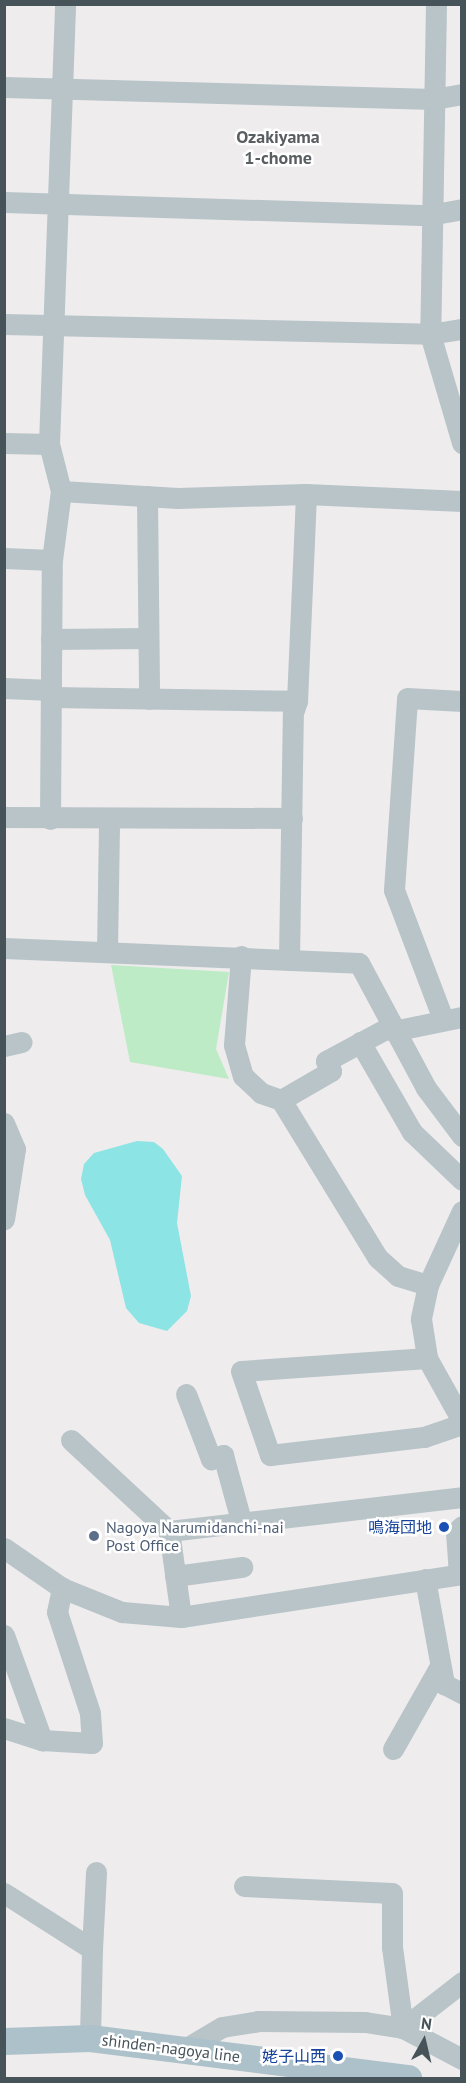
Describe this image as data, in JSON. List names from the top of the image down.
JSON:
{
  "streets": {
    "main road": ["shinden-nagoya line"]
  },
  "districts": ["Ozakiyama 1-chome"],
  "places": ["鳴海団地", "Nagoya Narumidanchi-nai Post Office", "姥子山西"],
  "north": "top"
}
